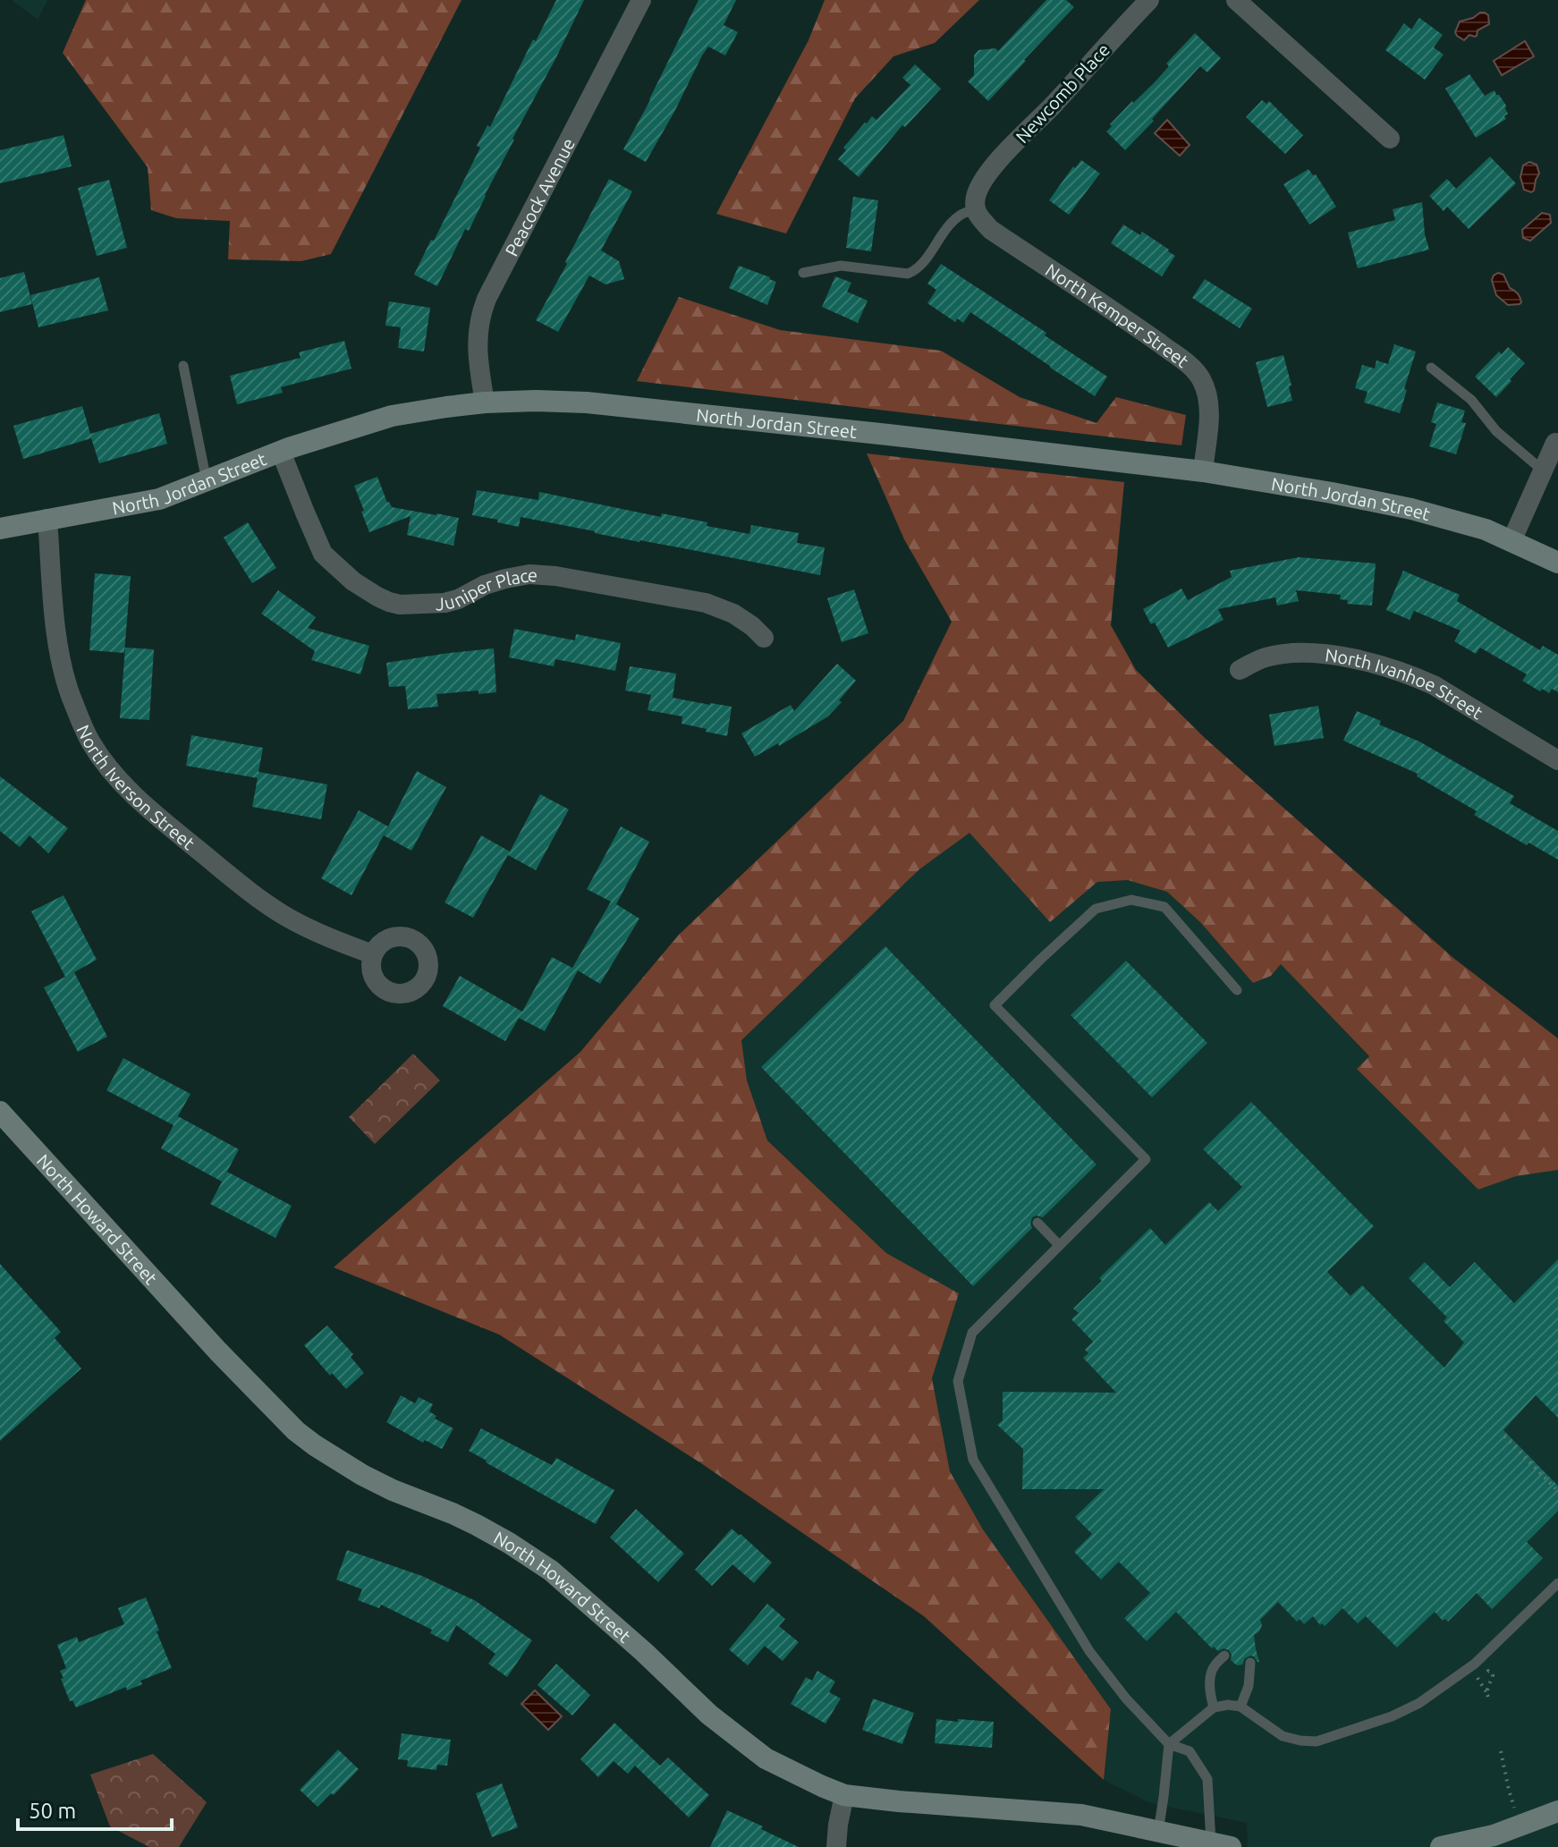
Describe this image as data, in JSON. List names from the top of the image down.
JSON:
{
  "streets": {
    "street": [
      "Newcomb Place",
      "Peacock Avenue",
      "North Kemper Street",
      "North Jordan Street",
      "Juniper Place",
      "North Ivanhoe Street",
      "North Iverson Street",
      "North Howard Street"
    ]
  },
  "crossings": [
    ["Newcomb Place", "North Kemper Street"],
    ["Peacock Avenue", "North Jordan Street"],
    ["North Kemper Street", "North Jordan Street"],
    ["North Jordan Street", "Juniper Place"],
    ["North Jordan Street", "North Iverson Street"]
  ],
  "scale_bar": "50 m"
}
